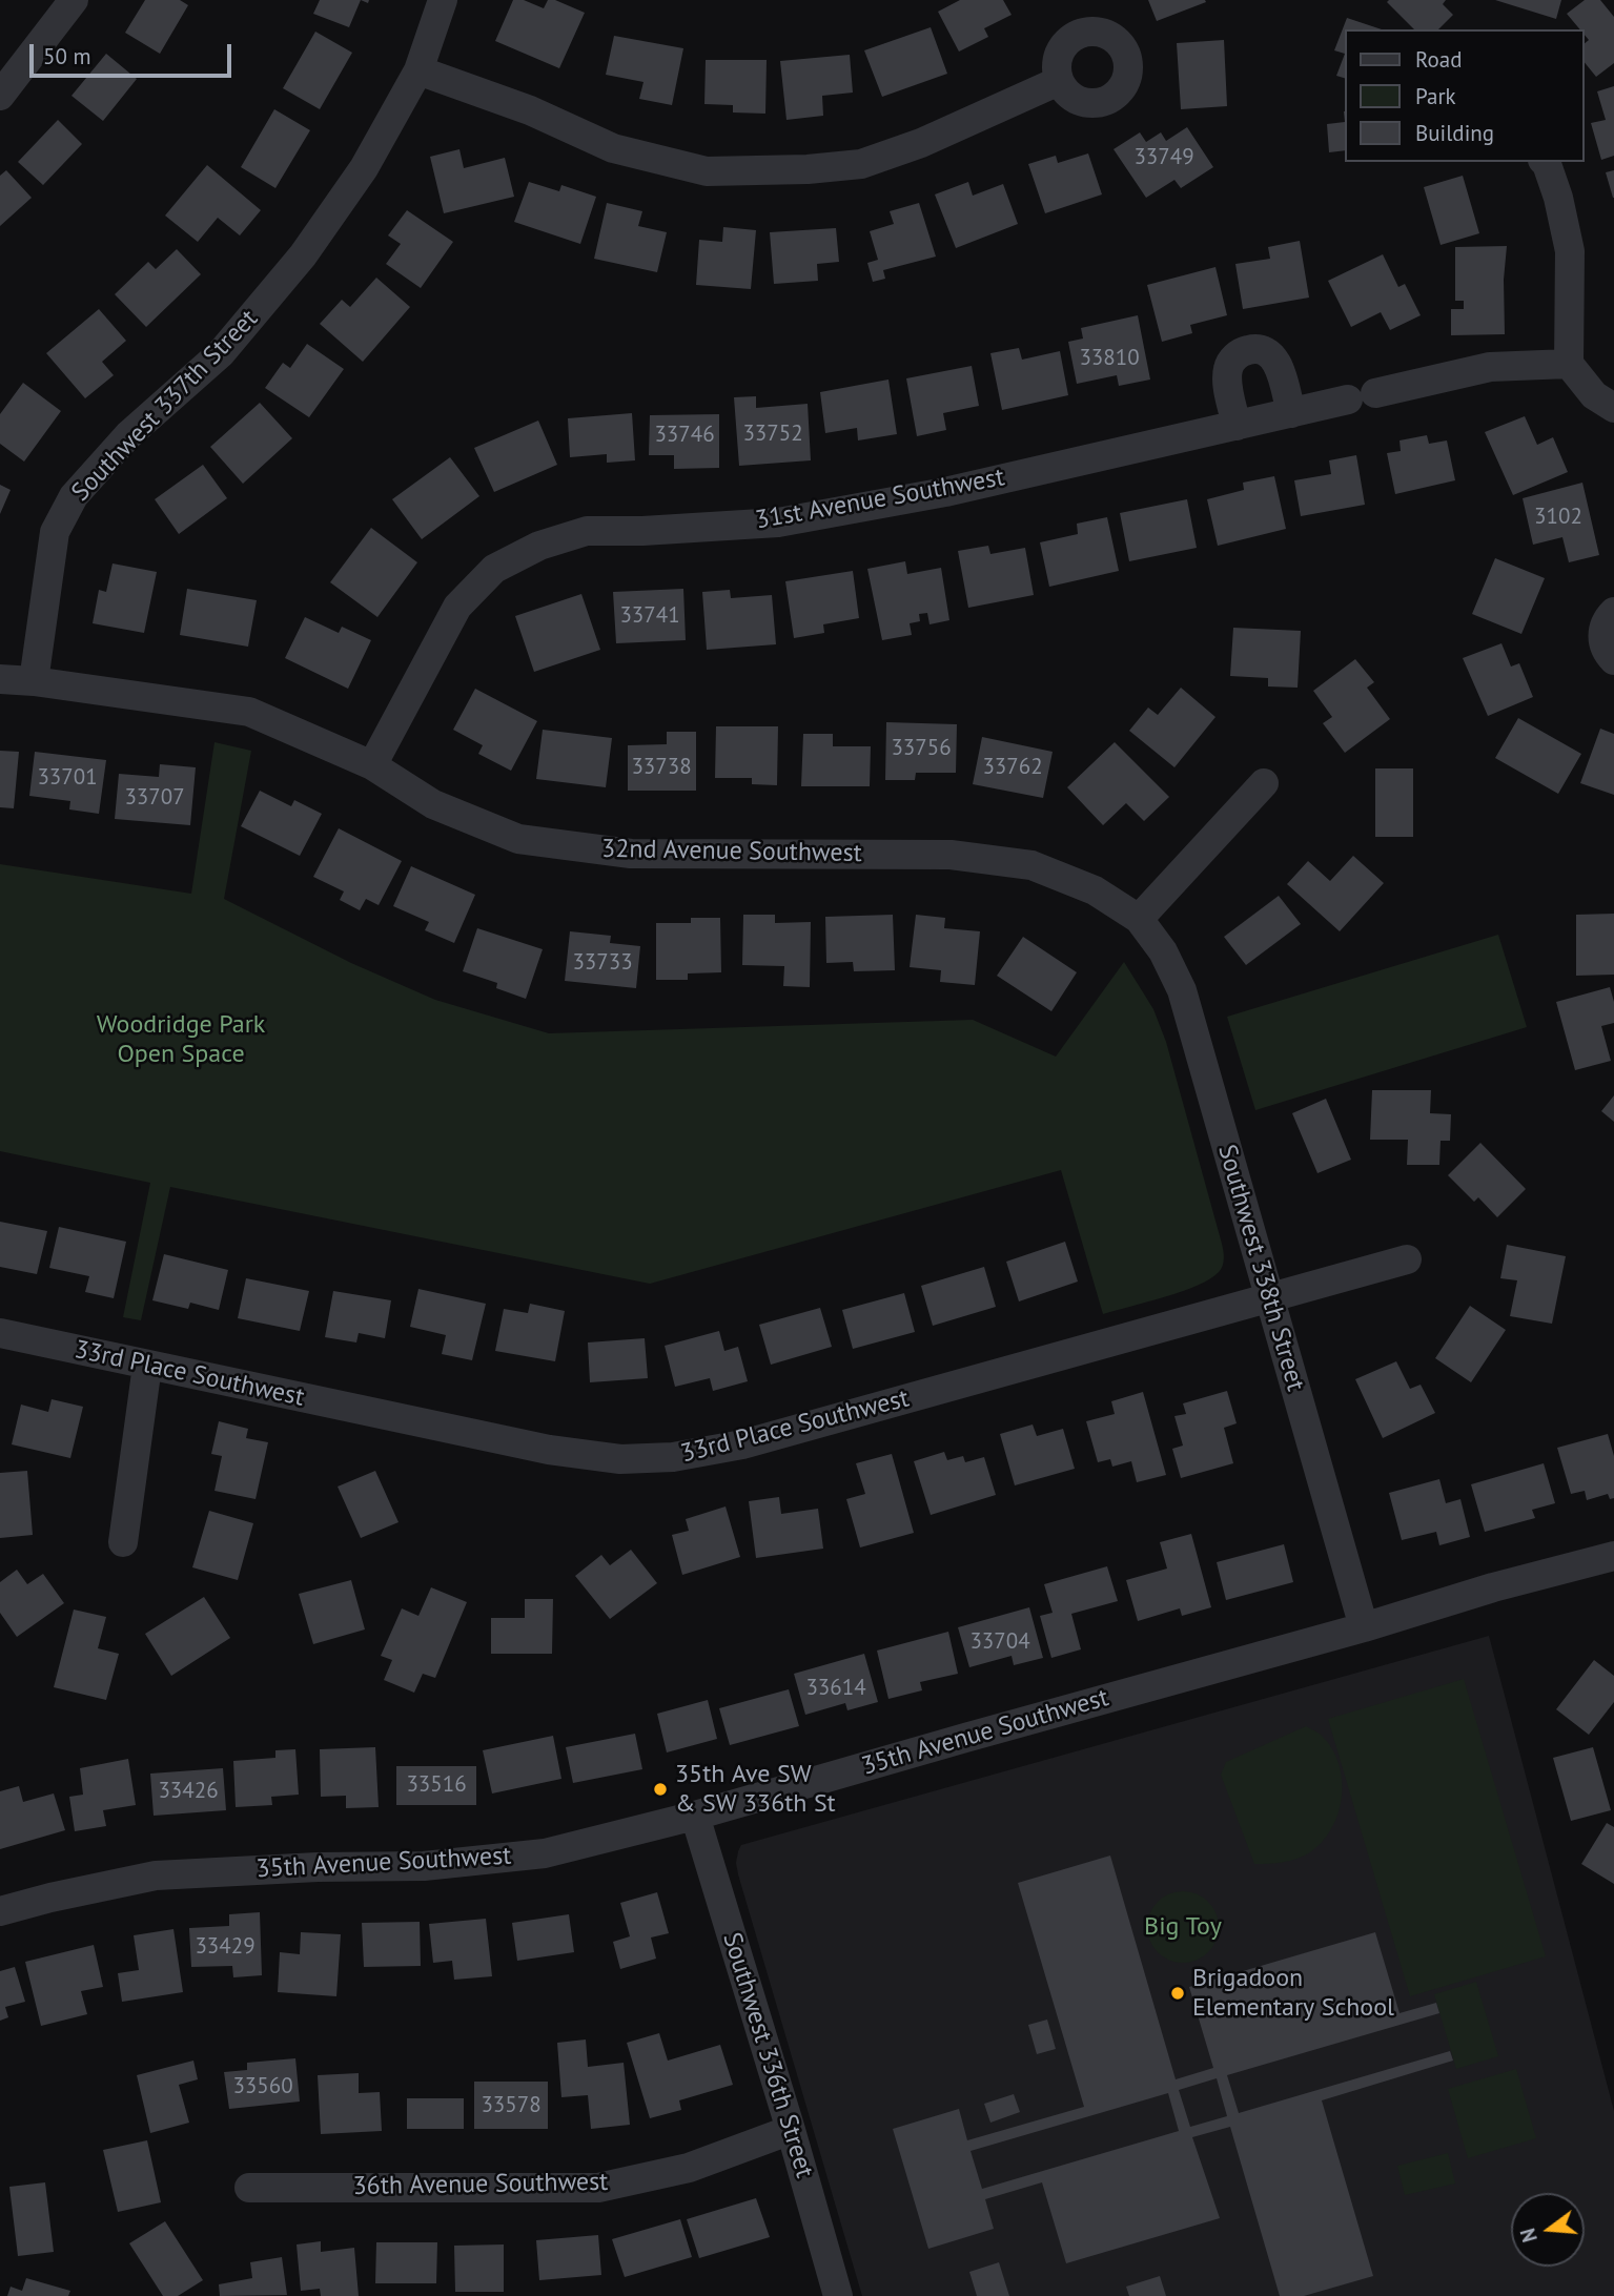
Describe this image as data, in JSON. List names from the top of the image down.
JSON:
{
  "streets": {
    "street": [
      "Southwest 337th Street",
      "31st Avenue Southwest",
      "32nd Avenue Southwest",
      "Southwest 338th Street",
      "33rd Place Southwest",
      "35th Avenue Southwest",
      "Southwest 336th Street",
      "36th Avenue Southwest"
    ]
  },
  "crossings": [
    ["Southwest 337th Street", "32nd Avenue Southwest"],
    ["31st Avenue Southwest", "32nd Avenue Southwest"],
    ["32nd Avenue Southwest", "Southwest 338th Street"],
    ["Southwest 338th Street", "33rd Place Southwest"],
    ["Southwest 338th Street", "35th Avenue Southwest"],
    ["35th Avenue Southwest", "Southwest 336th Street"],
    ["Southwest 336th Street", "36th Avenue Southwest"]
  ],
  "parks": ["Woodridge Park Open Space", "Big Toy"],
  "places": ["35th Ave SW & SW 336th St", "Brigadoon Elementary School"],
  "house_numbers": [
    "33749",
    "33810",
    "33752",
    "33746",
    "3102",
    "33741",
    "33756",
    "33738",
    "33762",
    "33701",
    "33707",
    "33733",
    "33704",
    "33614",
    "33516",
    "33426",
    "33429",
    "33560",
    "33578"
  ],
  "legend": ["Road", "Park", "Building"],
  "scale_bar": "50 m",
  "north": "left"
}
